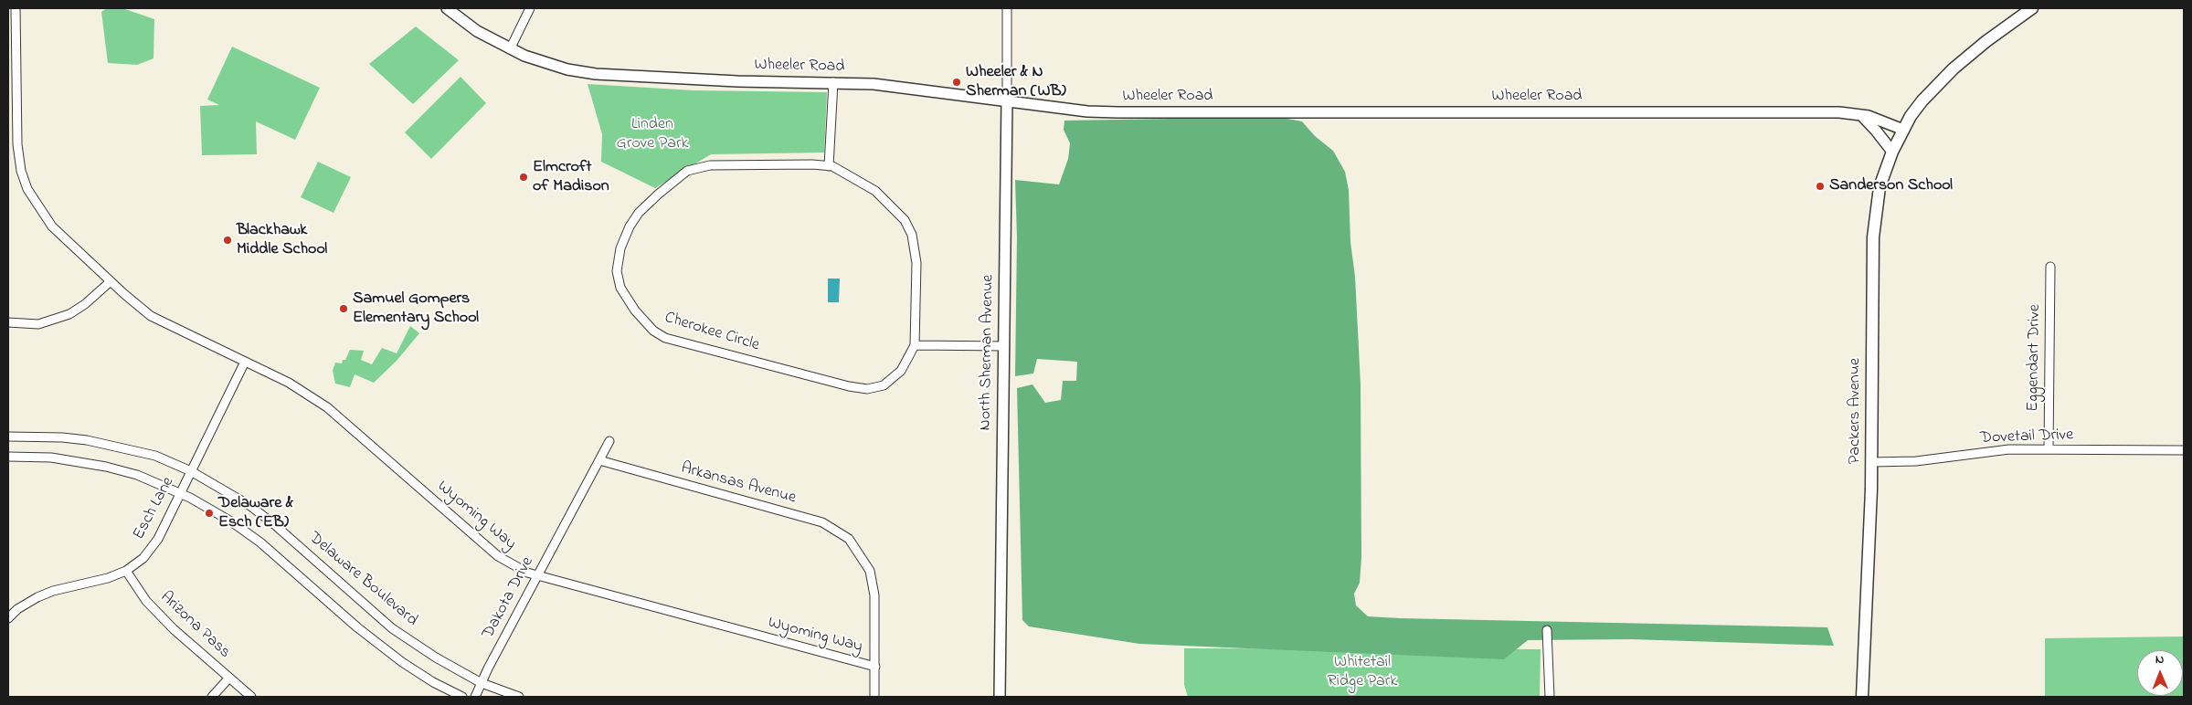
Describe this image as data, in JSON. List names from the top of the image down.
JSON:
{
  "streets": {
    "main road": ["Packers Avenue"],
    "street": [
      "Wheeler Road",
      "Cherokee Circle",
      "North Sherman Avenue",
      "Eggendart Drive",
      "Dovetail Drive",
      "Arkansas Avenue",
      "Esch Lane",
      "Wyoming Way",
      "Delaware Boulevard",
      "Dakota Drive",
      "Arizona Pass"
    ]
  },
  "crossings": [
    ["Wheeler Road", "North Sherman Avenue"],
    ["Wheeler Road", "Packers Avenue"],
    ["Eggendart Drive", "Dovetail Drive"],
    ["Packers Avenue", "Dovetail Drive"],
    ["Arkansas Avenue", "Wyoming Way"],
    ["Arkansas Avenue", "Dakota Drive"],
    ["Esch Lane", "Wyoming Way"],
    ["Esch Lane", "Delaware Boulevard"],
    ["Esch Lane", "Arizona Pass"],
    ["Wyoming Way", "Dakota Drive"],
    ["Delaware Boulevard", "Dakota Drive"]
  ],
  "parks": ["Linden Grove Park", "Whitetail Ridge Park"],
  "places": [
    "Wheeler & N Sherman (WB)",
    "Elmcroft of Madison",
    "Sanderson School",
    "Blackhawk Middle School",
    "Samuel Gompers Elementary School",
    "Delaware & Esch (EB)"
  ],
  "north": "top"
}
